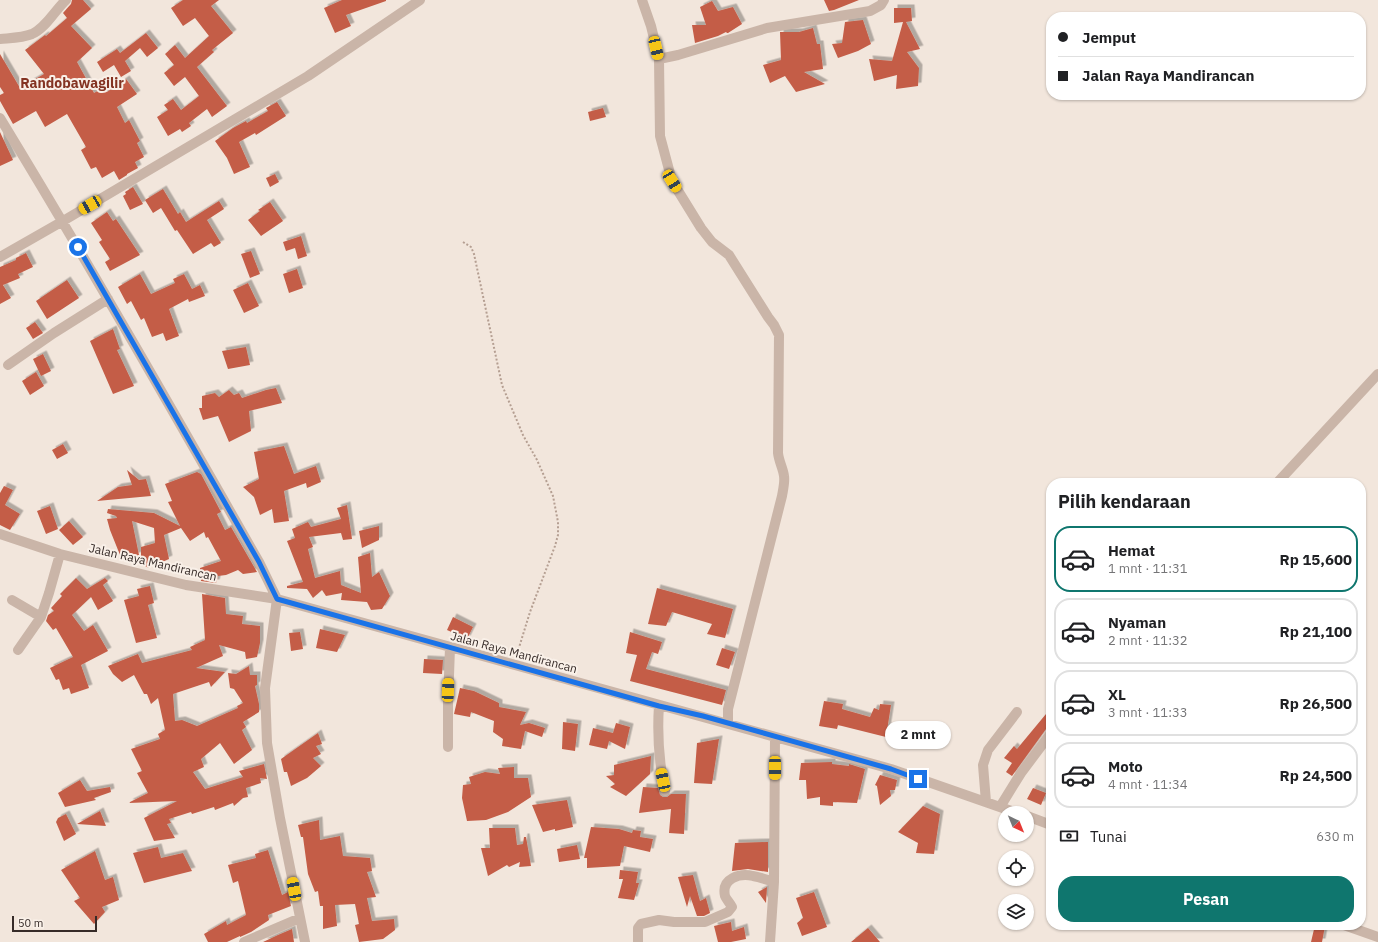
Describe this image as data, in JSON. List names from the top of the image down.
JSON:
{
  "streets": {
    "street": ["Jalan Raya Mandirancan"]
  },
  "districts": ["Randobawagilir"],
  "scale_bar": "50 m",
  "north": "bottom right",
  "page": {
    "banner": ["Jemput", "Jalan Raya Mandirancan"],
    "heading": "Pilih kendaraan",
    "list": [
      {
        "name": "Hemat",
        "note": "1 mnt · 11:31",
        "value": "Rp 15,600"
      },
      {
        "name": "Nyaman",
        "note": "2 mnt · 11:32",
        "value": "Rp 21,100"
      },
      {
        "name": "XL",
        "note": "3 mnt · 11:33",
        "value": "Rp 26,500"
      },
      {
        "name": "Moto",
        "note": "4 mnt · 11:34",
        "value": "Rp 24,500"
      }
    ],
    "bubble": "2 mnt",
    "pay": ["Tunai", "630 m"],
    "buttons": "Pesan",
    "scale": "50 m"
  }
}
